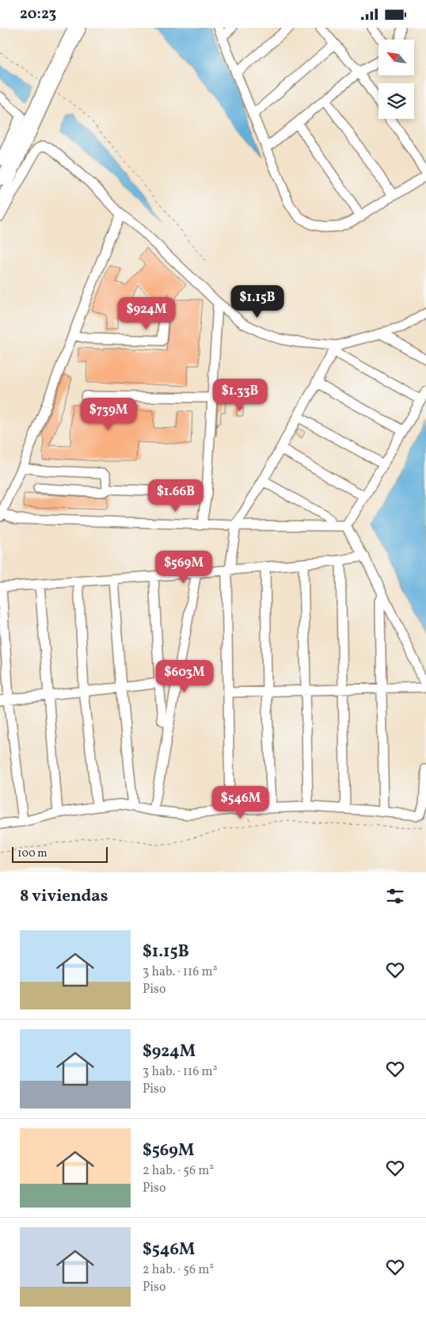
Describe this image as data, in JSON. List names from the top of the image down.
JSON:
{
  "scale_bar": "100 m",
  "north": "top left",
  "page": {
    "status": "20:23",
    "price": [
      "$1.15B",
      "$924M",
      "$1.33B",
      "$739M",
      "$1.66B",
      "$569M",
      "$603M",
      "$546M"
    ],
    "scale": "100 m",
    "heading": "8 viviendas",
    "list": [
      {
        "name": "$1.15B",
        "note": "3 hab. · 116 m² · Piso"
      },
      {
        "name": "$924M",
        "note": "3 hab. · 116 m² · Piso"
      },
      {
        "name": "$569M",
        "note": "2 hab. · 56 m² · Piso"
      },
      {
        "name": "$546M",
        "note": "2 hab. · 56 m² · Piso"
      }
    ]
  }
}
